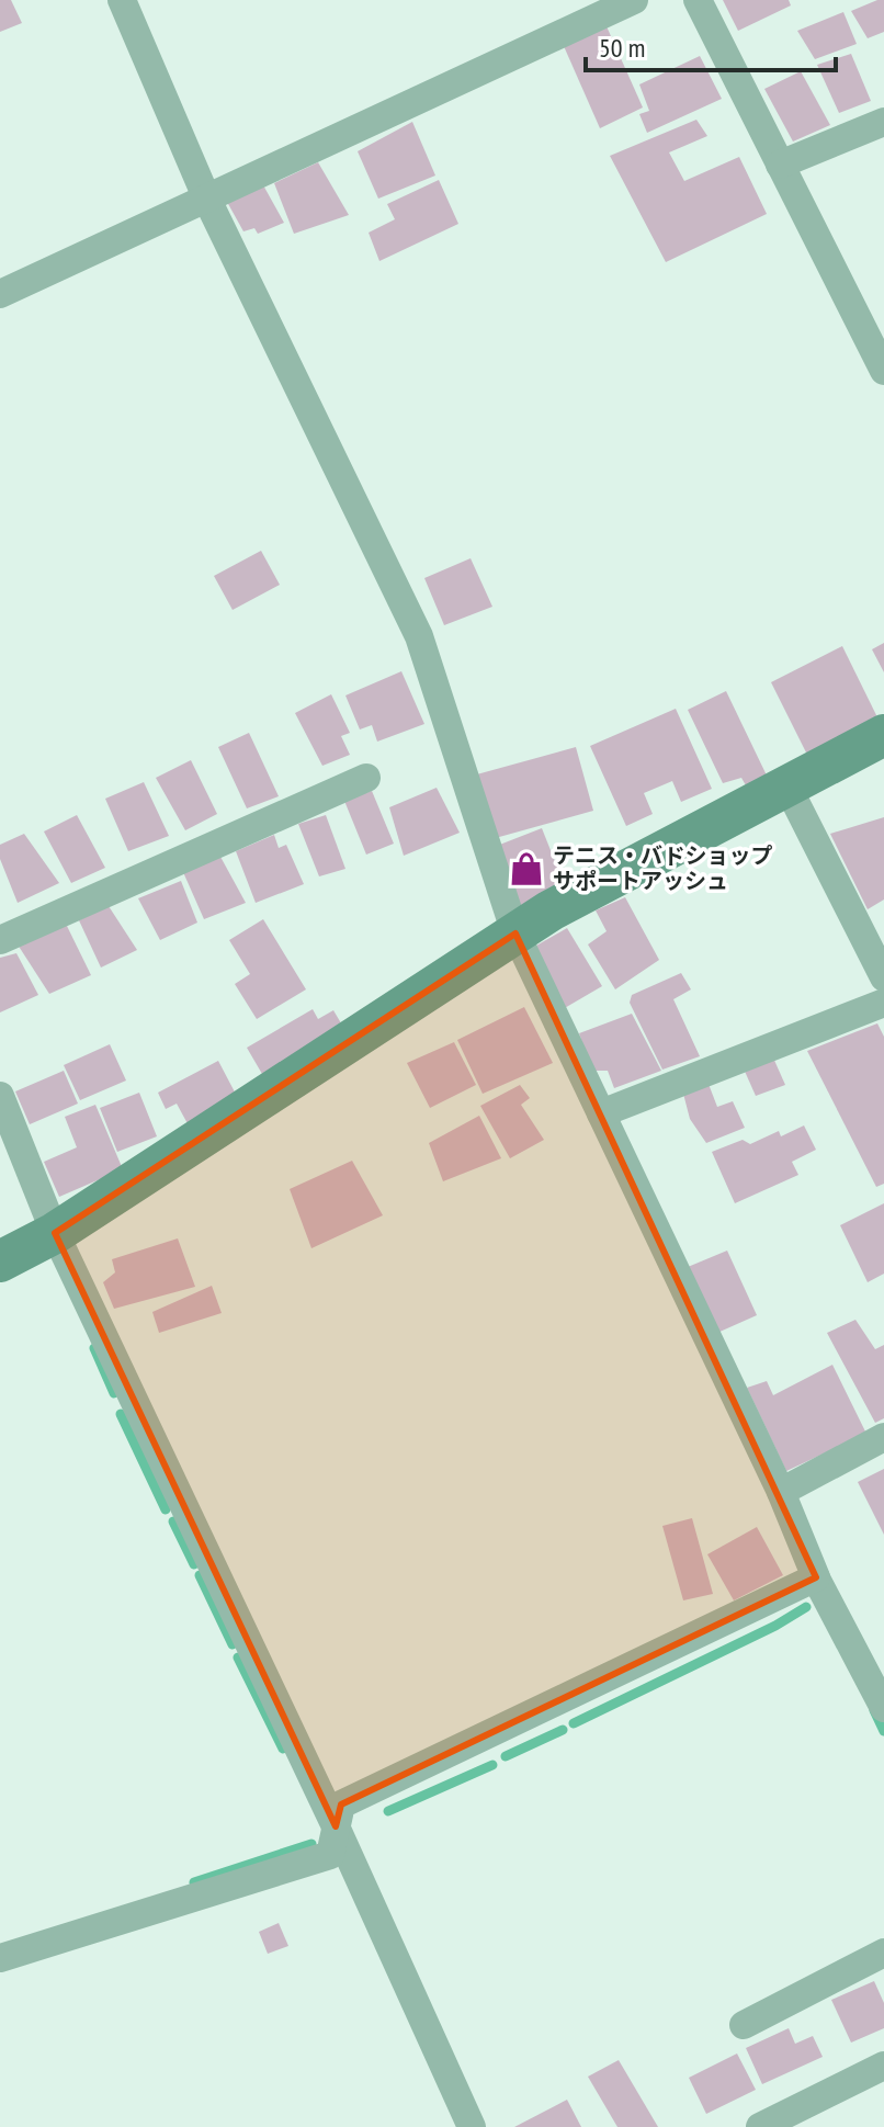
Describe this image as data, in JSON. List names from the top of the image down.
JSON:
{
  "places": {
    "shop": ["テニス・バドショップ サポートアッシュ"]
  },
  "scale_bar": "50 m"
}
